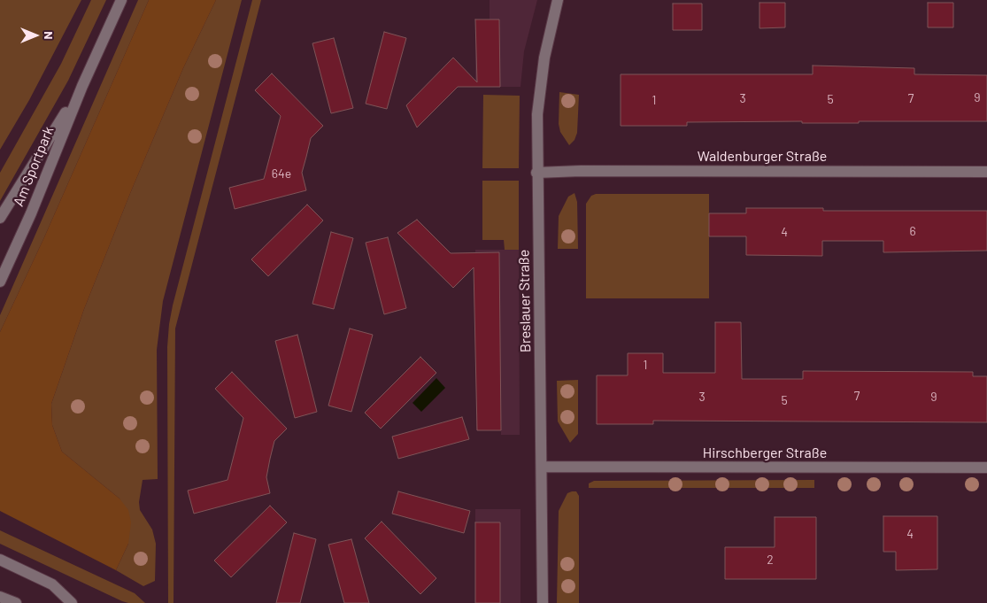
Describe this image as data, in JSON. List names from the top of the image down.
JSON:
{
  "streets": {
    "street": [
      "Waldenburger Straße",
      "Am Sportpark",
      "Breslauer Straße",
      "Hirschberger Straße"
    ]
  },
  "crossings": [
    ["Waldenburger Straße", "Breslauer Straße"],
    ["Breslauer Straße", "Hirschberger Straße"]
  ],
  "house_numbers": [
    "9",
    "3",
    "7",
    "5",
    "1",
    "64e",
    "6",
    "4",
    "1",
    "7",
    "3",
    "9",
    "5",
    "4",
    "2"
  ],
  "north": "right"
}
